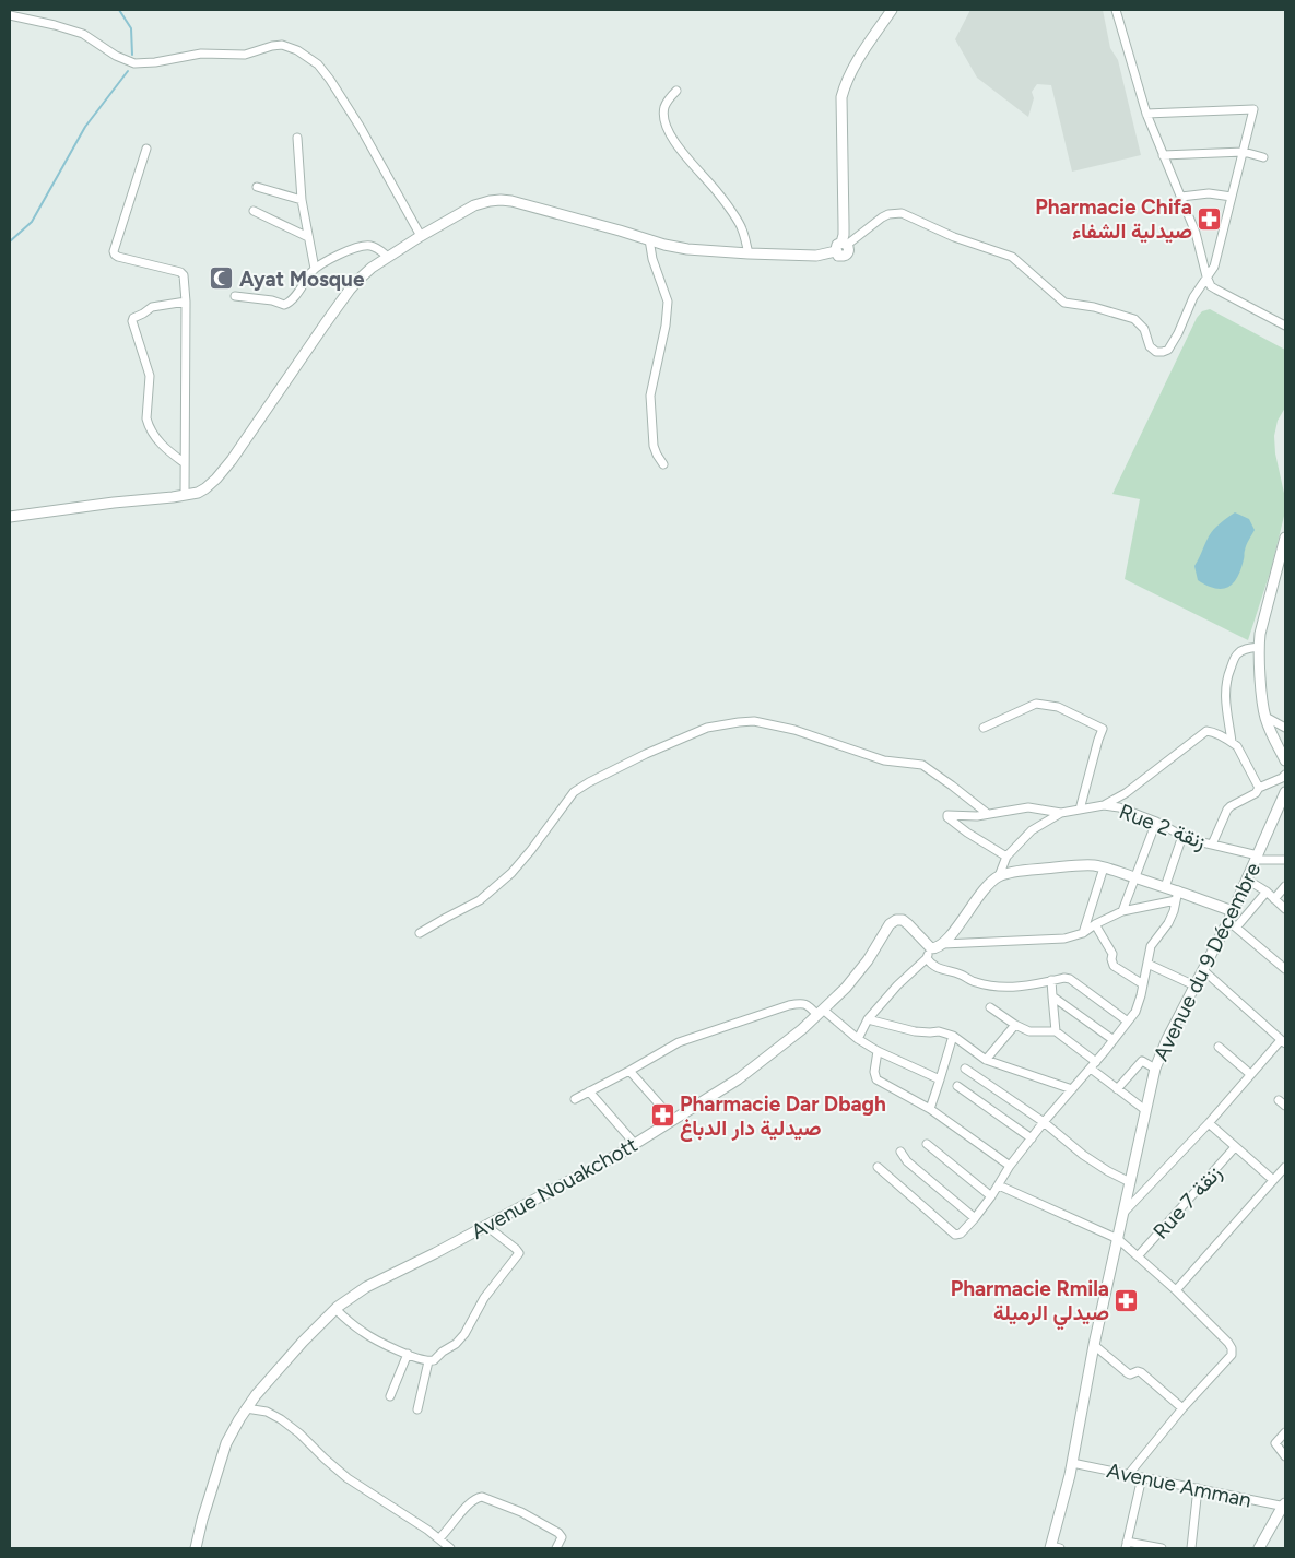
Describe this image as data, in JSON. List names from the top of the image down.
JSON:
{
  "streets": {
    "street": [
      "Rue 2 زنقة",
      "Avenue du 9 Décembre",
      "Avenue Nouakchott",
      "Rue 7 زنقة",
      "Avenue Amman"
    ]
  },
  "crossings": [
    ["Rue 2 زنقة", "Avenue du 9 Décembre"],
    ["Avenue du 9 Décembre", "Avenue Amman"]
  ],
  "places": {
    "pharmacy": ["Pharmacie Chifa صيدلية الشفاء", "Pharmacie Dar Dbagh صيدلية دار الدباغ", "Pharmacie Rmila صيدلي الرميلة"],
    "mosque": ["Ayat Mosque"]
  }
}
